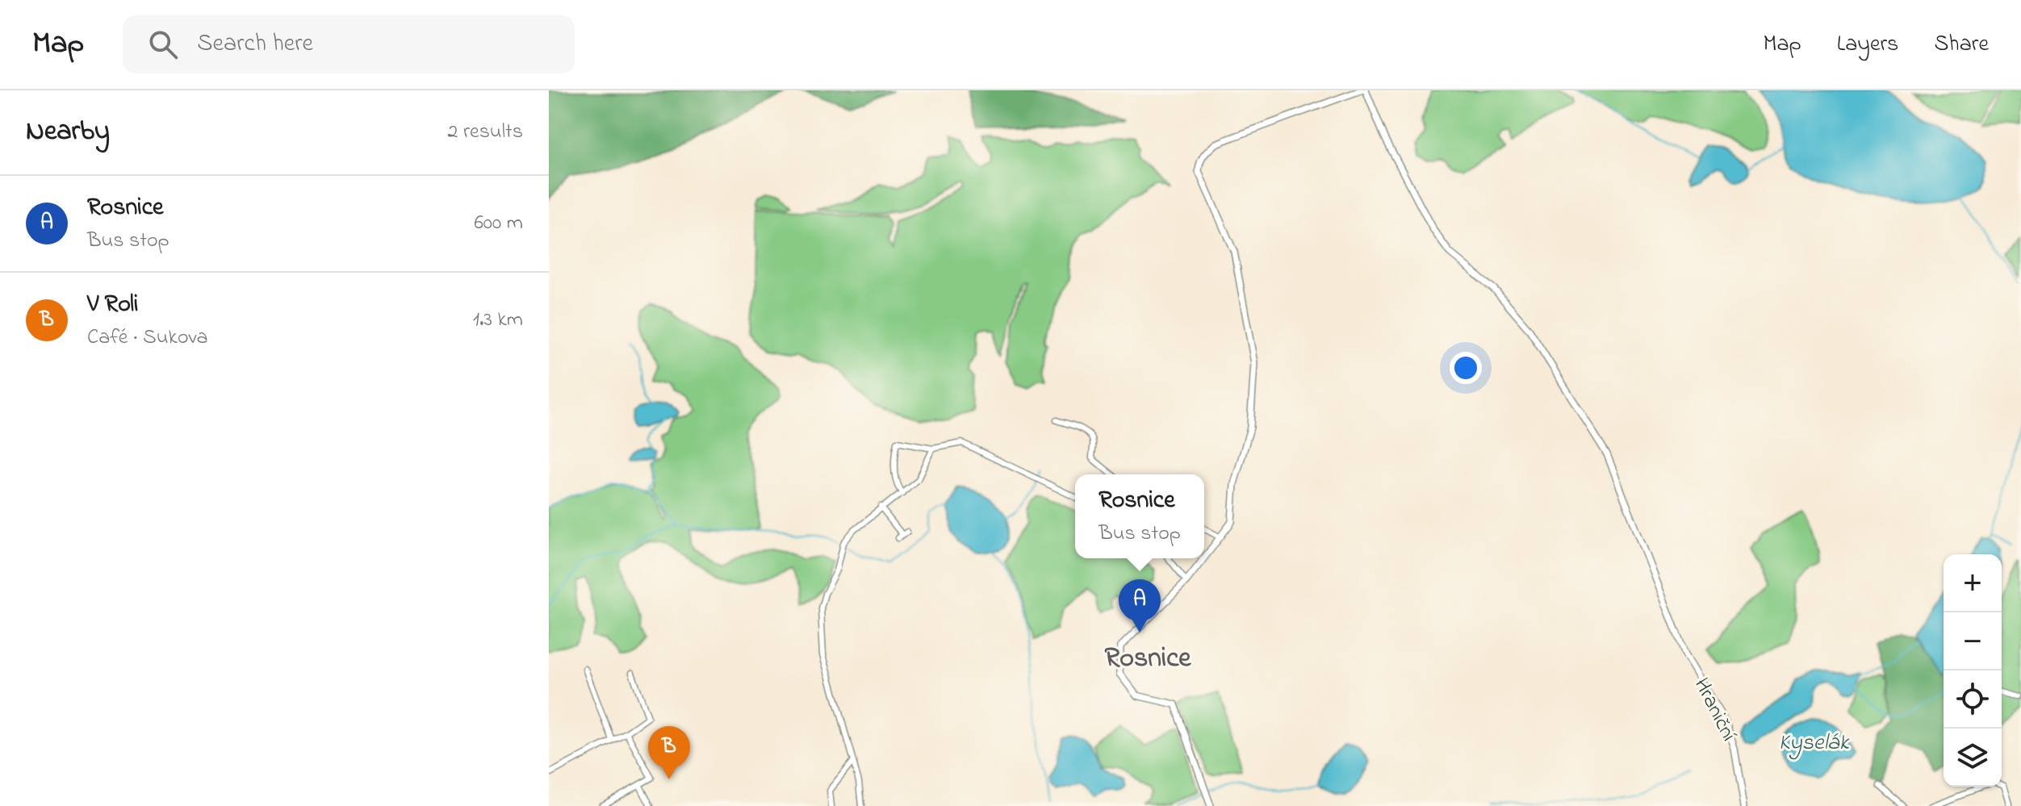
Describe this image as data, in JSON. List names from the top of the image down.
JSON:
{
  "streets": {
    "street": ["Hraniční"]
  },
  "districts": ["Rosnice"],
  "water": ["Kyselák"],
  "page": {
    "header": "Map",
    "search": "Search here",
    "nav": ["Map", "Layers", "Share"],
    "heading": ["Nearby", "2 results"],
    "list": [
      {
        "mark": "A",
        "name": "Rosnice",
        "note": "Bus stop",
        "value": "600 m"
      },
      {
        "mark": "B",
        "name": "V Roli",
        "note": "Café · Sukova",
        "value": "1.3 km"
      }
    ],
    "popup": ["Rosnice", "Bus stop"],
    "map_buttons": ["+", "−"],
    "pins": ["A", "B"]
  }
}
